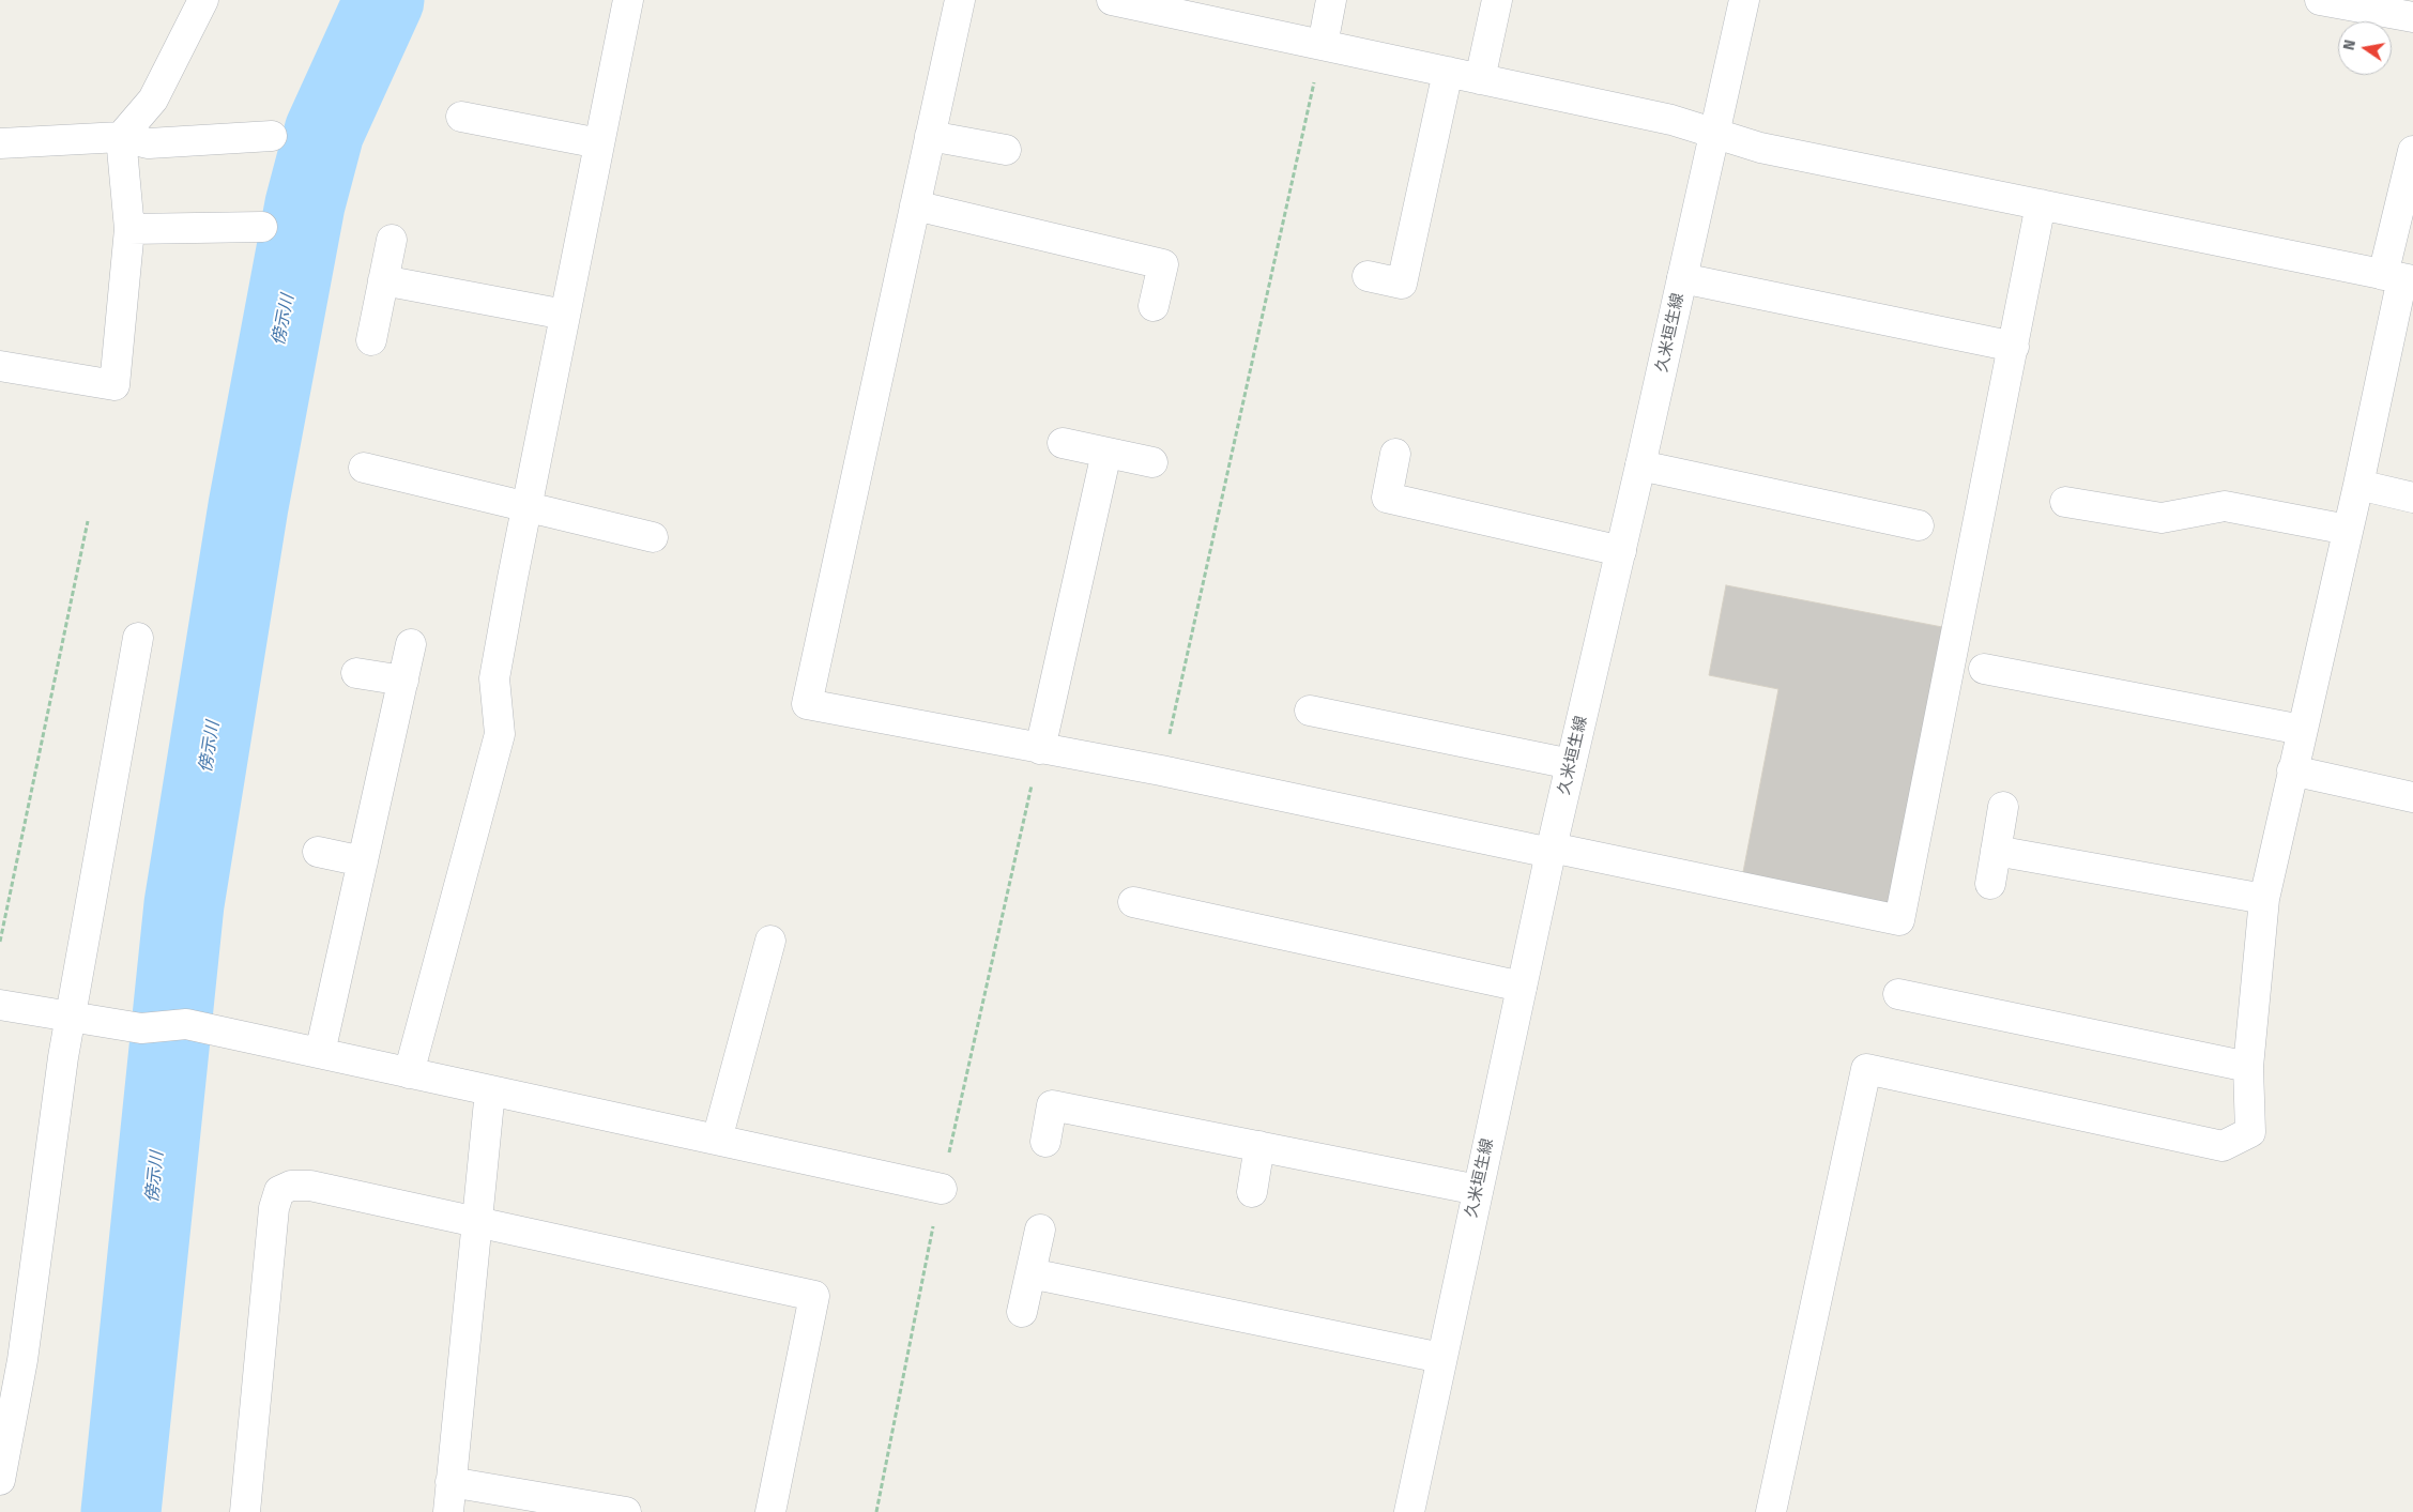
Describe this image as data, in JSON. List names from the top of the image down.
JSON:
{
  "streets": {
    "street": ["久米垣生線"]
  },
  "water": ["傍示川"],
  "north": "left"
}
